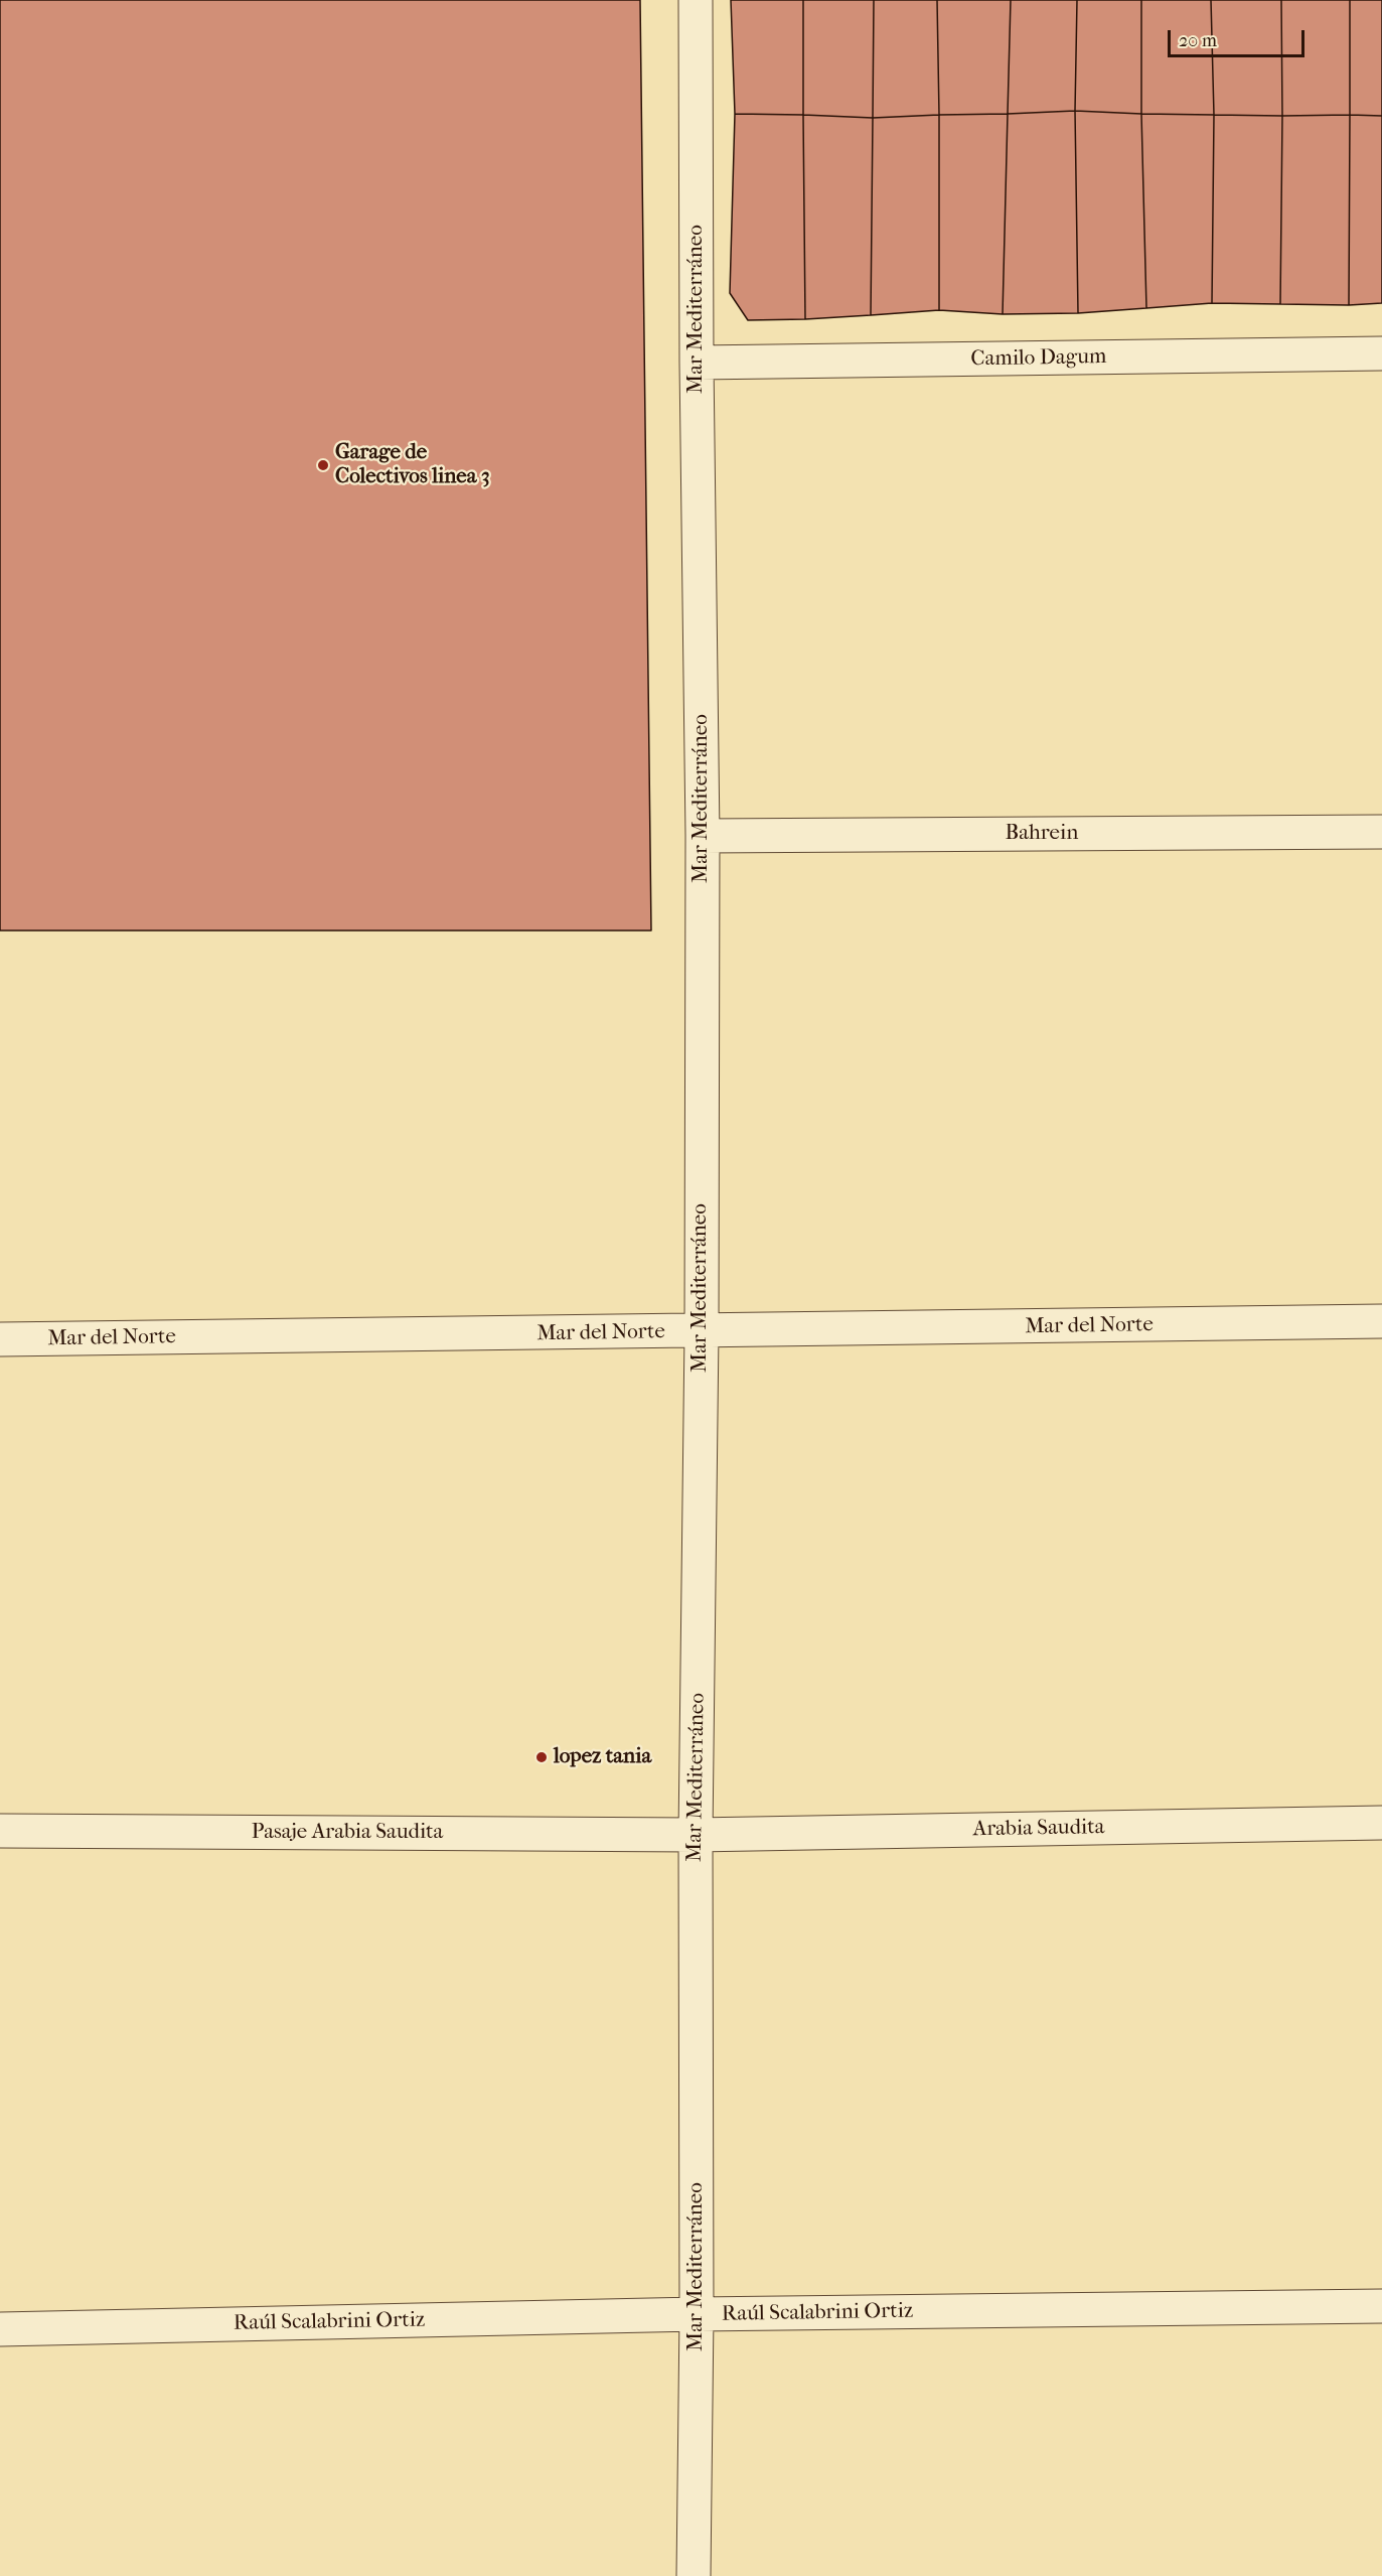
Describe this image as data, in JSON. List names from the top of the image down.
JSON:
{
  "streets": {
    "street": [
      "Mar Mediterráneo",
      "Camilo Dagum",
      "Bahrein",
      "Mar del Norte",
      "Arabia Saudita",
      "Pasaje Arabia Saudita",
      "Raúl Scalabrini Ortiz"
    ]
  },
  "crossings": [
    ["Mar Mediterráneo", "Camilo Dagum"],
    ["Mar Mediterráneo", "Bahrein"],
    ["Mar Mediterráneo", "Mar del Norte"],
    ["Mar Mediterráneo", "Arabia Saudita"],
    ["Mar Mediterráneo", "Pasaje Arabia Saudita"],
    ["Mar Mediterráneo", "Raúl Scalabrini Ortiz"],
    ["Arabia Saudita", "Pasaje Arabia Saudita"]
  ],
  "places": ["Garage de Colectivos linea 3", "lopez tania"],
  "scale_bar": "20 m"
}
